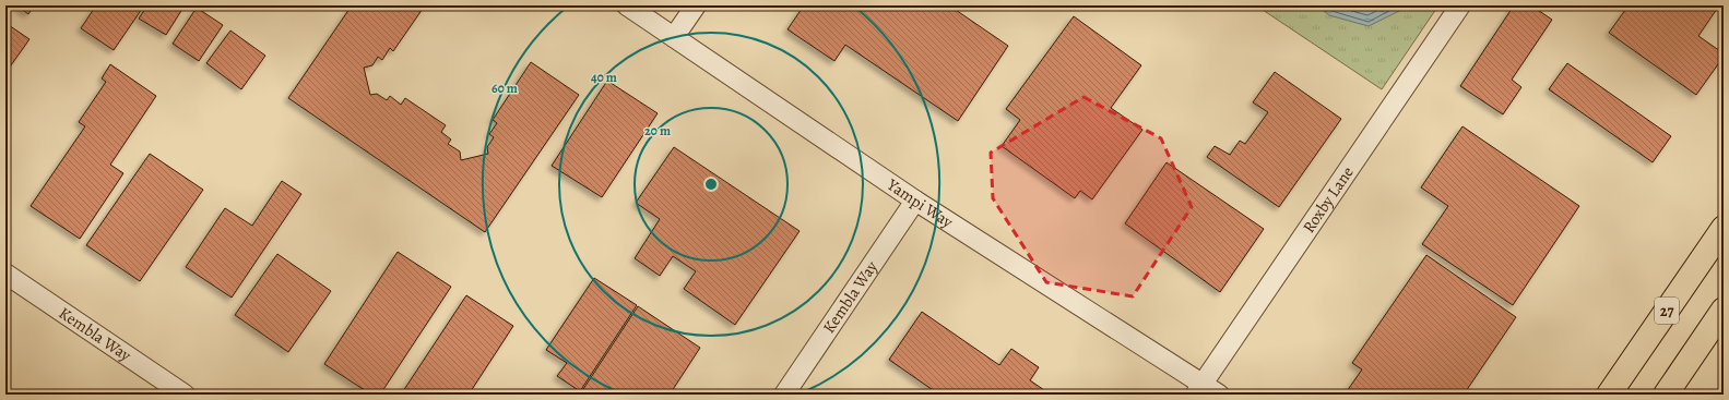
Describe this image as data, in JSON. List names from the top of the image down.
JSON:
{
  "streets": {
    "main road": ["27"],
    "street": ["Roxby Lane", "Yampi Way", "Kembla Way"]
  },
  "crossings": [
    ["Roxby Lane", "Yampi Way"],
    ["Yampi Way", "Kembla Way"]
  ],
  "rings": ["40 m", "60 m", "20 m"]
}
